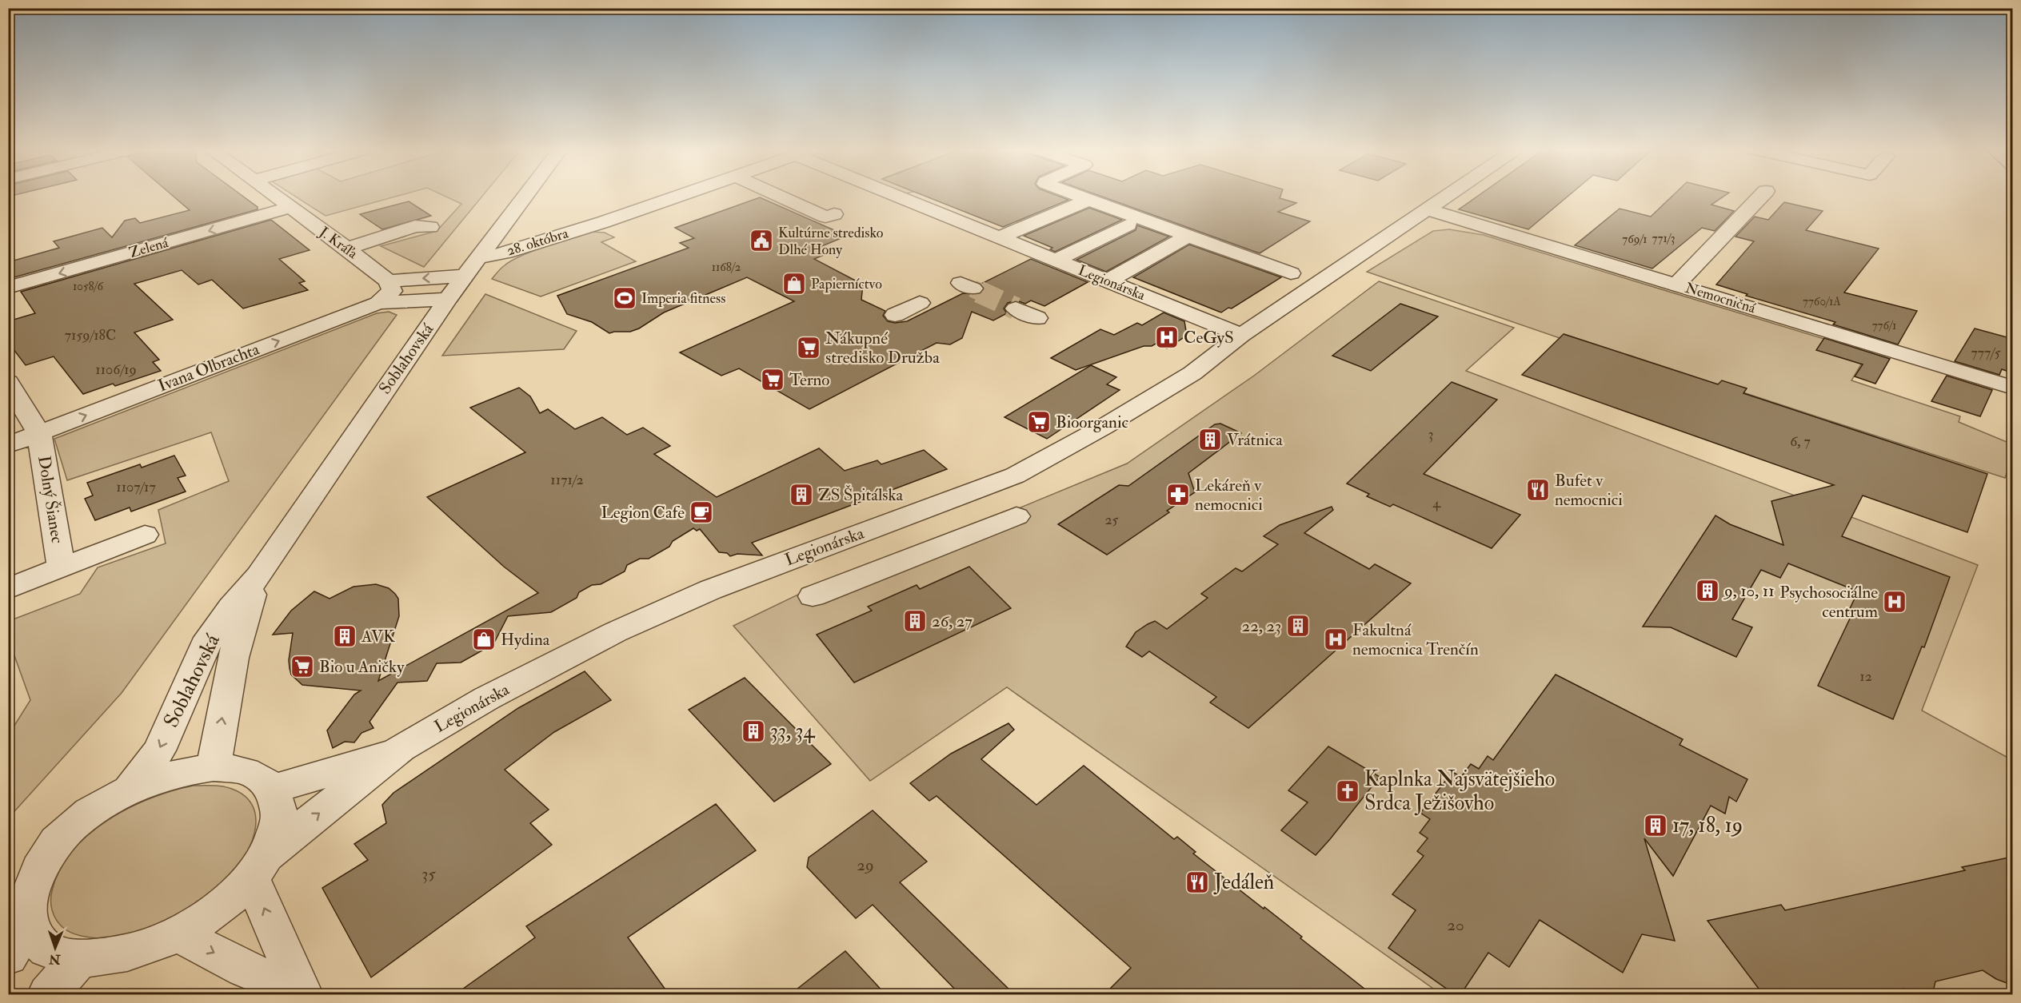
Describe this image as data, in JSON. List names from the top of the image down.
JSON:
{
  "streets": {
    "street": [
      "28. októbra",
      "J. Kráľa",
      "Zelená",
      "Legionárska",
      "Nemocničná",
      "Soblahovská",
      "Ivana Olbrachta",
      "Dolný Šianec"
    ]
  },
  "crossings": [
    ["28. októbra", "Soblahovská"],
    ["28. októbra", "Ivana Olbrachta"],
    ["J. Kráľa", "Zelená"],
    ["J. Kráľa", "Ivana Olbrachta"],
    ["Legionárska", "Nemocničná"],
    ["Legionárska", "Soblahovská"],
    ["Soblahovská", "Ivana Olbrachta"],
    ["Ivana Olbrachta", "Dolný Šianec"]
  ],
  "one_way": ["Zelená"],
  "places": {
    "public building": ["Kultúrne stredisko Dlhé Hony"],
    "shop": ["Papierníctvo", "Hydina"],
    "sports": ["Imperia fitness"],
    "hospital": ["CeGyS", "Psychosociálne centrum", "Fakultná nemocnica Trenčín"],
    "supermarket": [
      "Nákupné stredisko Družba",
      "Terno",
      "Bioorganic",
      "Bio u Aničky"
    ],
    "building": [
      "Vrátnica",
      "ZS Špitálska",
      "9, 10, 11",
      "26, 27",
      "22, 23",
      "AVK",
      "33, 34",
      "17, 18, 19"
    ],
    "restaurant": ["Bufet v nemocnici", "Jedáleň"],
    "pharmacy": ["Lekáreň v nemocnici"],
    "cafe": ["Legion Cafe"],
    "church": ["Kaplnka Najsvätejšieho Srdca Ježišovho"]
  },
  "house_numbers": [
    "771/3",
    "769/1",
    "1168/2",
    "1058/6",
    "7760/1A",
    "776/1",
    "7159/18C",
    "777/5",
    "1106/19",
    "3",
    "6, 7",
    "1171/2",
    "1107/17",
    "4",
    "25",
    "12",
    "29",
    "35",
    "20"
  ],
  "north": "bottom"
}
